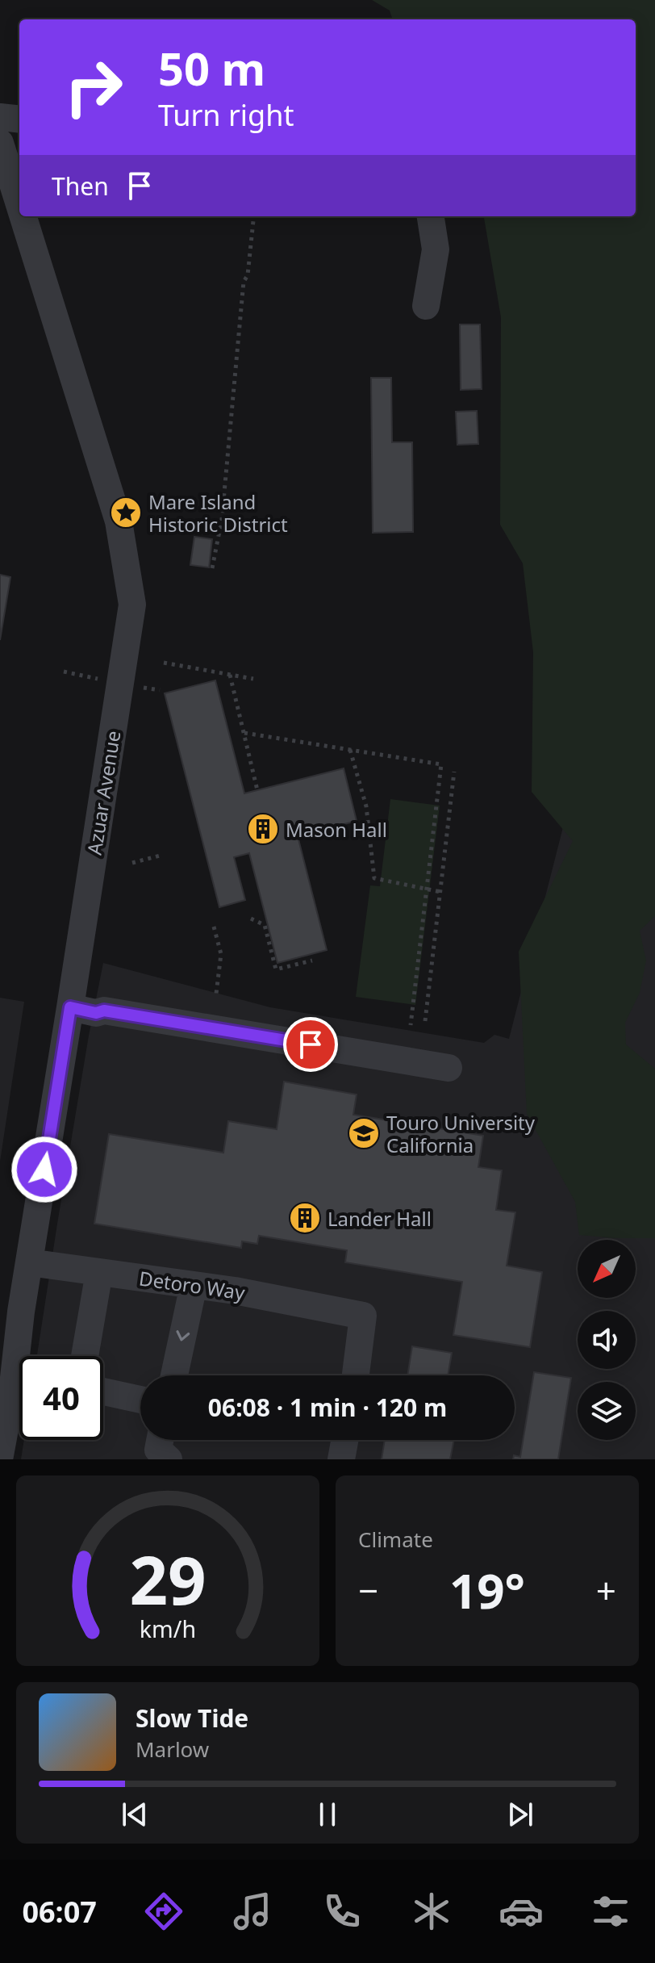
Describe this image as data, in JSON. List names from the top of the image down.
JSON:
{
  "streets": {
    "street": ["Azuar Avenue", "Detoro Way"]
  },
  "crossings": [
    ["Azuar Avenue", "Detoro Way"]
  ],
  "places": {
    "place": ["Mare Island Historic District"],
    "building": ["Mason Hall", "Lander Hall"],
    "school or university": ["Touro University California"]
  },
  "north": "bottom left",
  "page": {
    "turn": ["50 m", "Turn right"],
    "then": "Then",
    "limit": "40",
    "trip": "06:08 · 1 min · 120 m",
    "tile": "Climate",
    "heat": ["−", "19°", "+"],
    "song": ["Slow Tide", "Marlow"],
    "tabs": "06:07",
    "gauge": ["29", "km/h"]
  }
}
